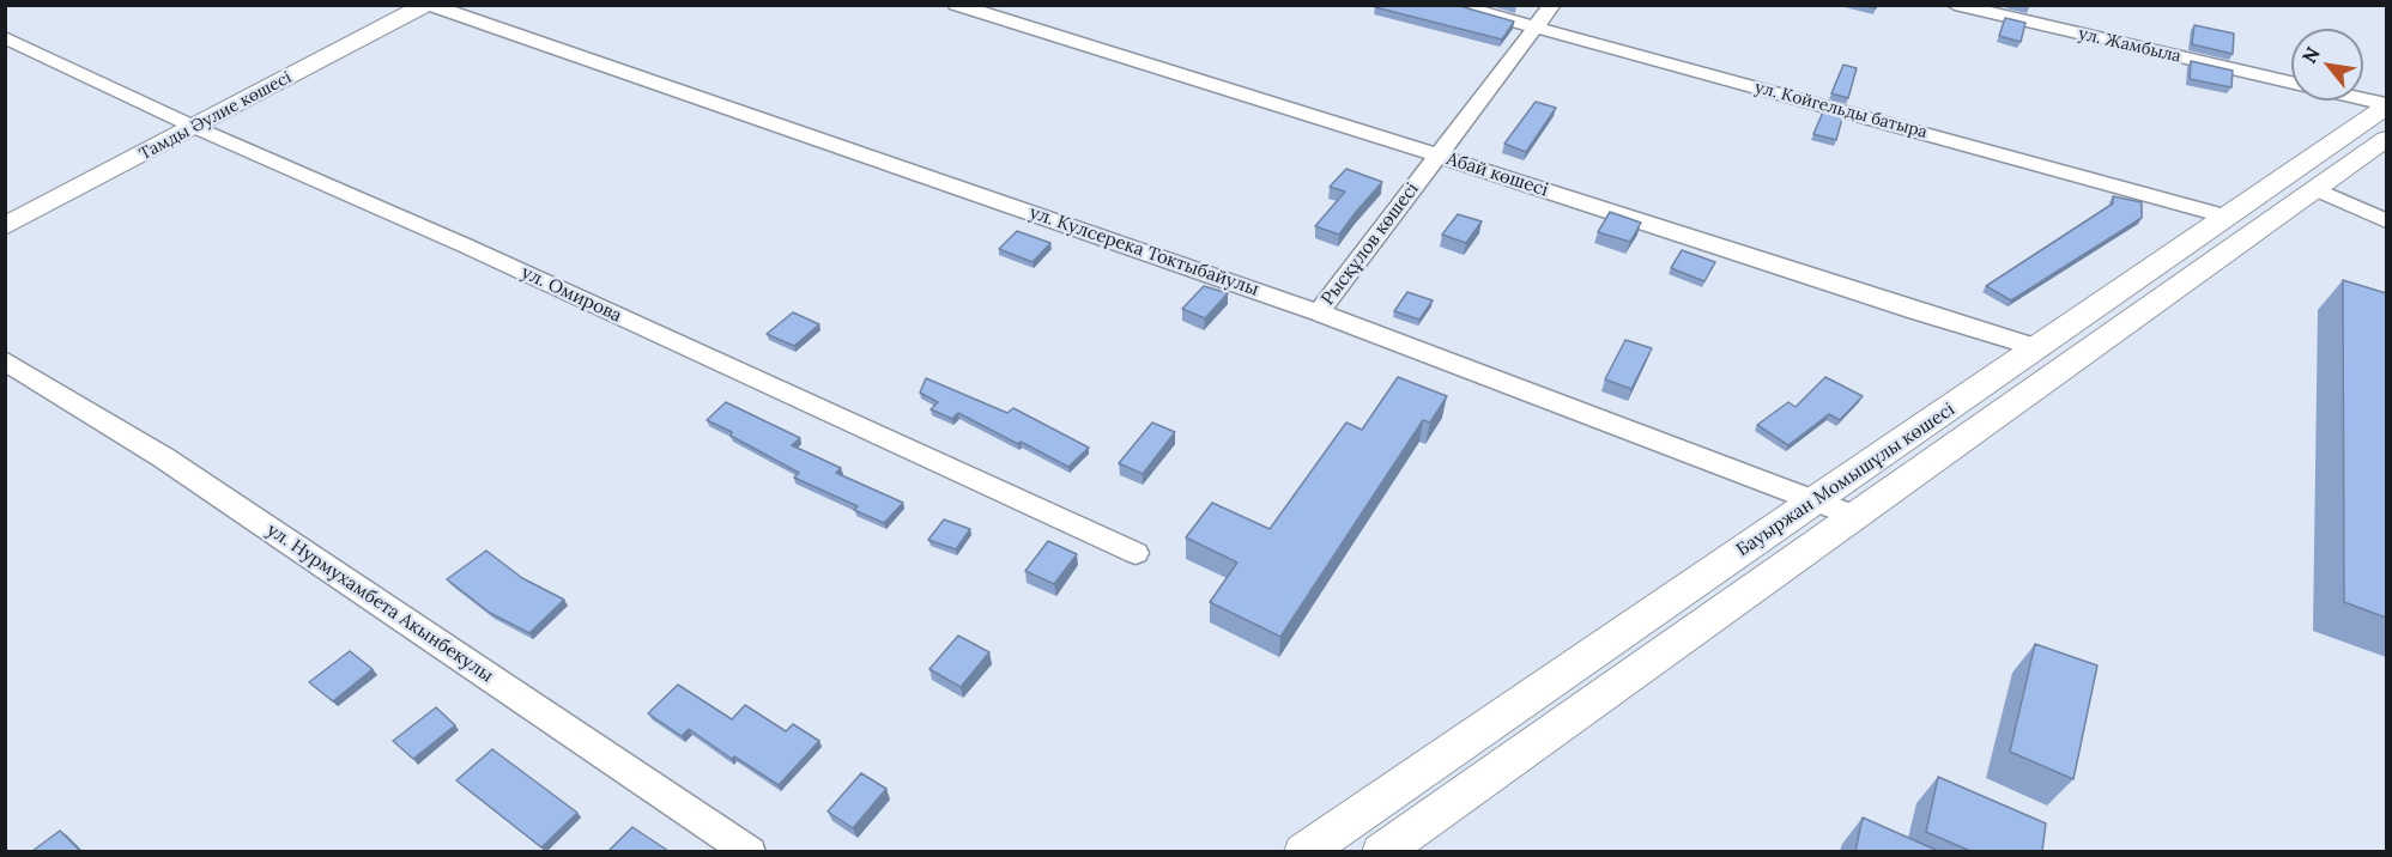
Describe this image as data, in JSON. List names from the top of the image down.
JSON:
{
  "streets": {
    "street": [
      "ул. Жамбыла",
      "ул. Койгельды батыра",
      "Тамды Әулие көшесі",
      "Абай көшесі",
      "Рысқұлов көшесі",
      "ул. Кулсерека Токтыбайулы",
      "ул. Омирова",
      "Бауыржан Момышұлы көшесі",
      "ул. Нурмухамбета Акынбекулы"
    ]
  },
  "crossings": [
    ["ул. Жамбыла", "Бауыржан Момышұлы көшесі"],
    ["ул. Койгельды батыра", "Рысқұлов көшесі"],
    ["ул. Койгельды батыра", "Бауыржан Момышұлы көшесі"],
    ["Тамды Әулие көшесі", "ул. Кулсерека Токтыбайулы"],
    ["Тамды Әулие көшесі", "ул. Омирова"],
    ["Абай көшесі", "Рысқұлов көшесі"],
    ["Абай көшесі", "Бауыржан Момышұлы көшесі"],
    ["Рысқұлов көшесі", "ул. Кулсерека Токтыбайулы"],
    ["ул. Кулсерека Токтыбайулы", "Бауыржан Момышұлы көшесі"]
  ],
  "north": "top left"
}
